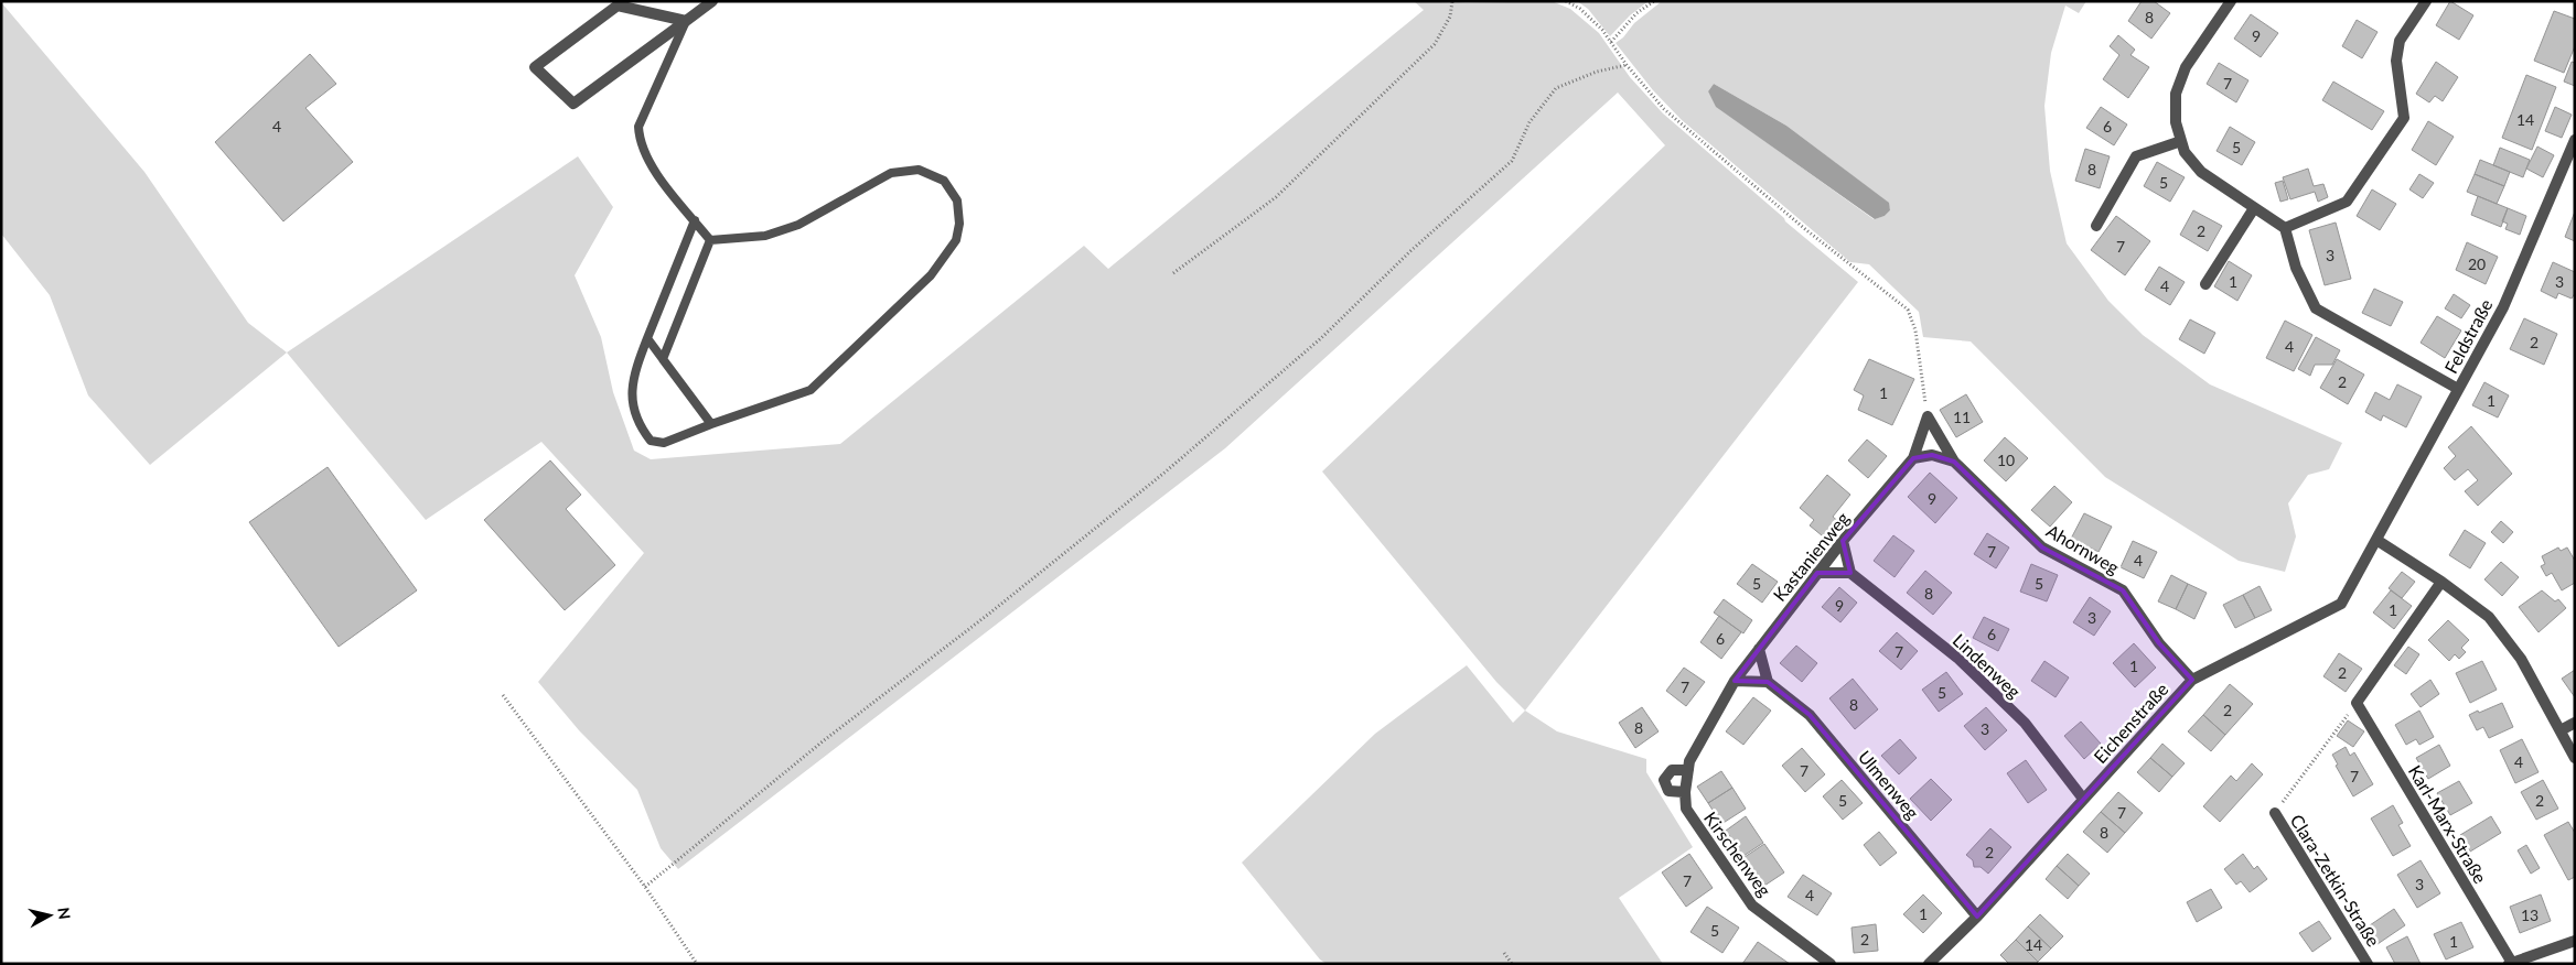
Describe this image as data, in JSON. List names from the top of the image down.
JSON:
{
  "streets": {
    "street": [
      "Feldstraße",
      "Ahornweg",
      "Kastanienweg",
      "Lindenweg",
      "Eichenstraße",
      "Ulmenweg",
      "Karl-Marx-Straße",
      "Kirschenweg",
      "Clara-Zetkin-Straße"
    ]
  },
  "crossings": [
    ["Feldstraße", "Eichenstraße"],
    ["Ahornweg", "Eichenstraße"],
    ["Kastanienweg", "Kirschenweg"],
    ["Lindenweg", "Eichenstraße"],
    ["Eichenstraße", "Ulmenweg"]
  ],
  "house_numbers": [
    "8",
    "9",
    "7",
    "14",
    "4",
    "6",
    "5",
    "8",
    "5",
    "2",
    "7",
    "3",
    "20",
    "1",
    "3",
    "4",
    "2",
    "4",
    "2",
    "1",
    "1",
    "11",
    "10",
    "9",
    "7",
    "4",
    "5",
    "5",
    "8",
    "9",
    "1",
    "3",
    "6",
    "6",
    "7",
    "1",
    "2",
    "7",
    "5",
    "8",
    "2",
    "8",
    "3",
    "4",
    "7",
    "7",
    "5",
    "2",
    "7",
    "8",
    "2",
    "7",
    "3",
    "4",
    "1",
    "13",
    "5",
    "2",
    "1",
    "14"
  ],
  "north": "right"
}
